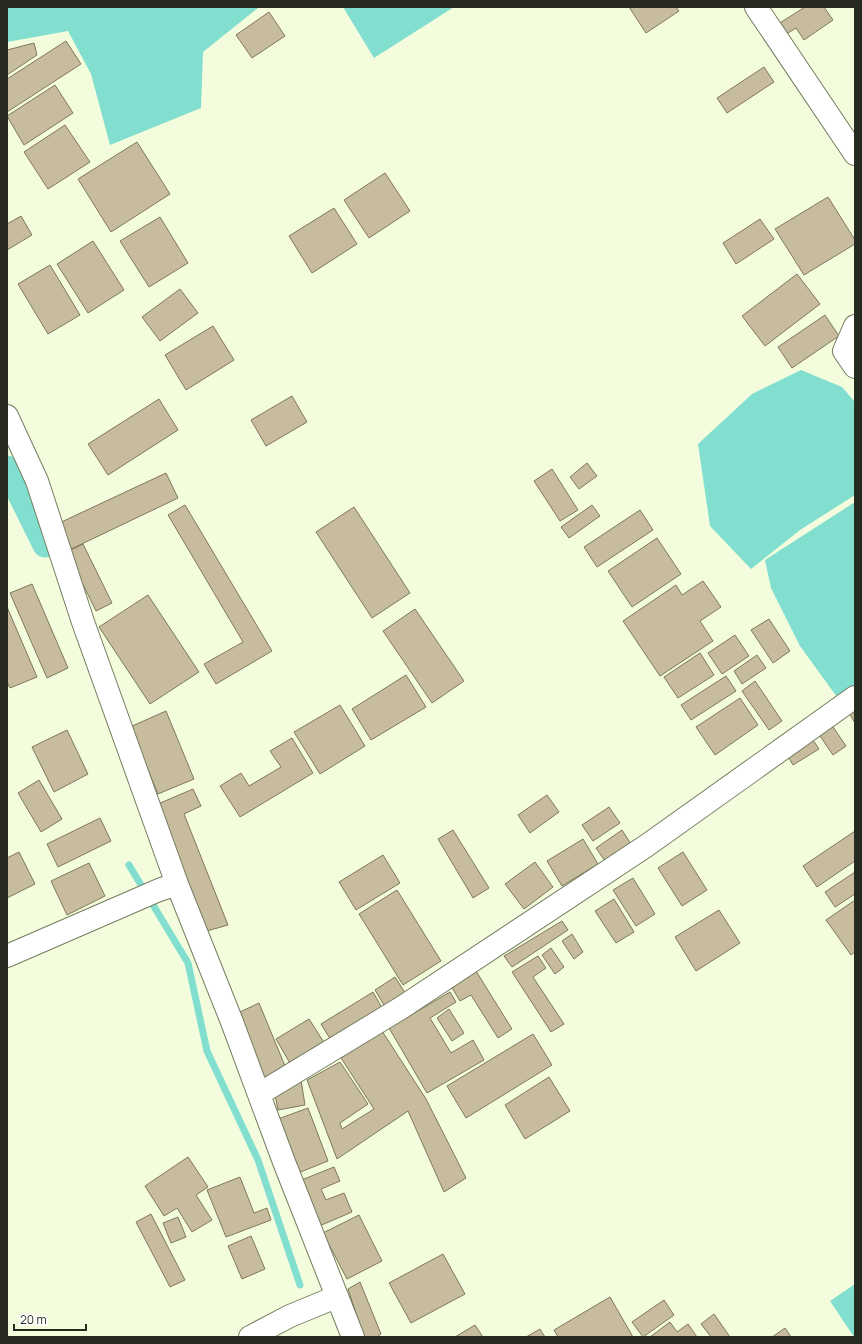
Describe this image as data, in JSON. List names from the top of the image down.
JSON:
{
  "scale_bar": "20 m"
}
